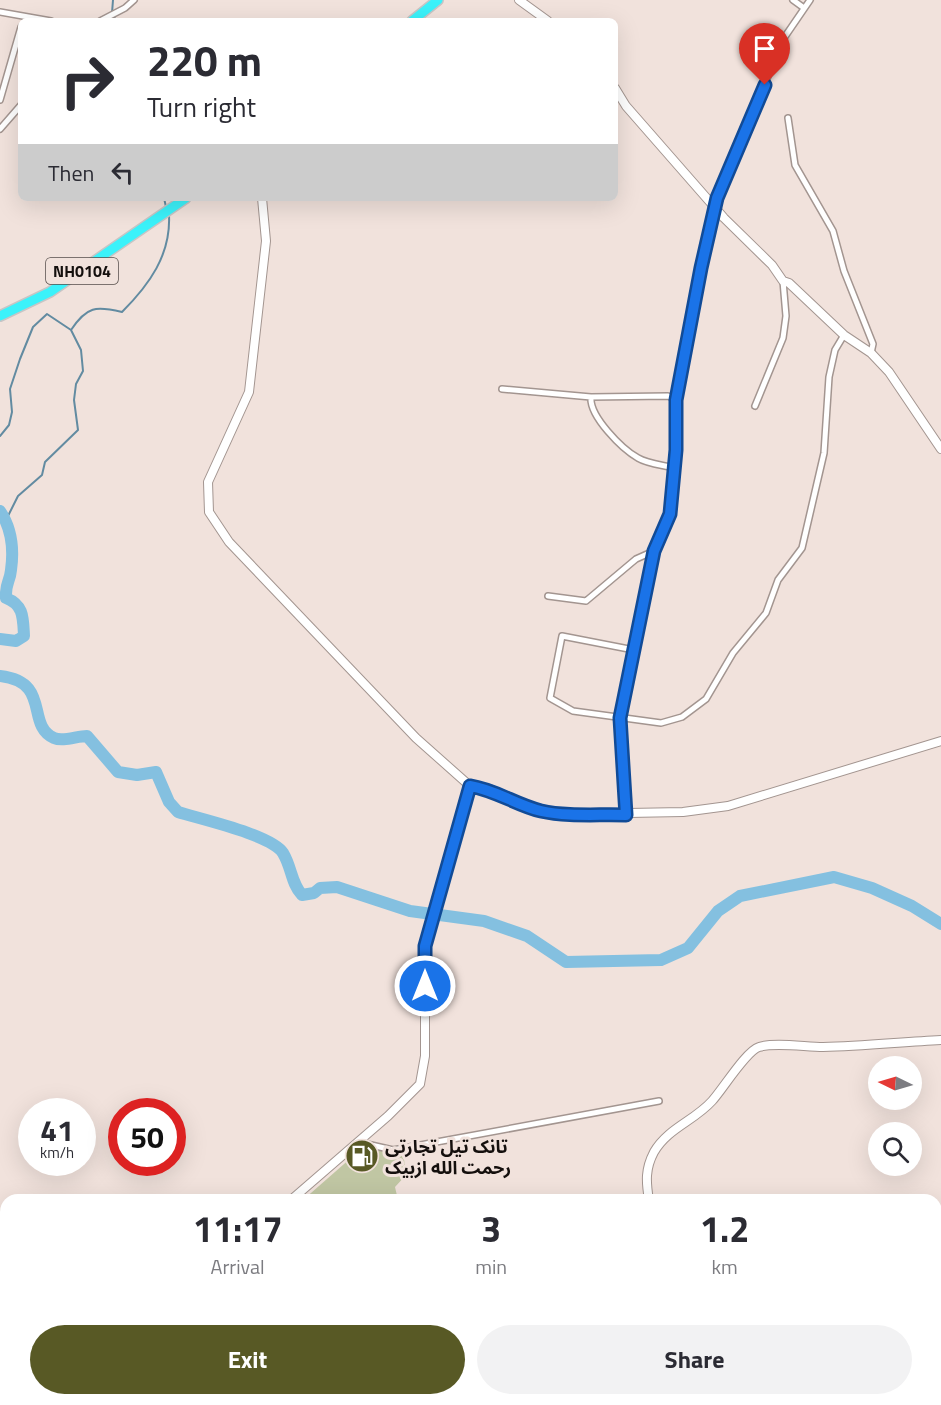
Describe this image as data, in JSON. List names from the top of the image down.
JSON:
{
  "streets": {
    "highway": ["NH0104"]
  },
  "places": {
    "fuel station": ["تانک تیل تجارتی رحمت الله ازبیک"]
  },
  "north": "left",
  "page": {
    "turn": ["220 m", "Turn right"],
    "then": "Then",
    "speed": "41 km/h",
    "limit": "50",
    "eta": [
      "11:17",
      "Arrival",
      "3",
      "min",
      "1.2",
      "km"
    ],
    "buttons": ["Exit", "Share"]
  }
}
